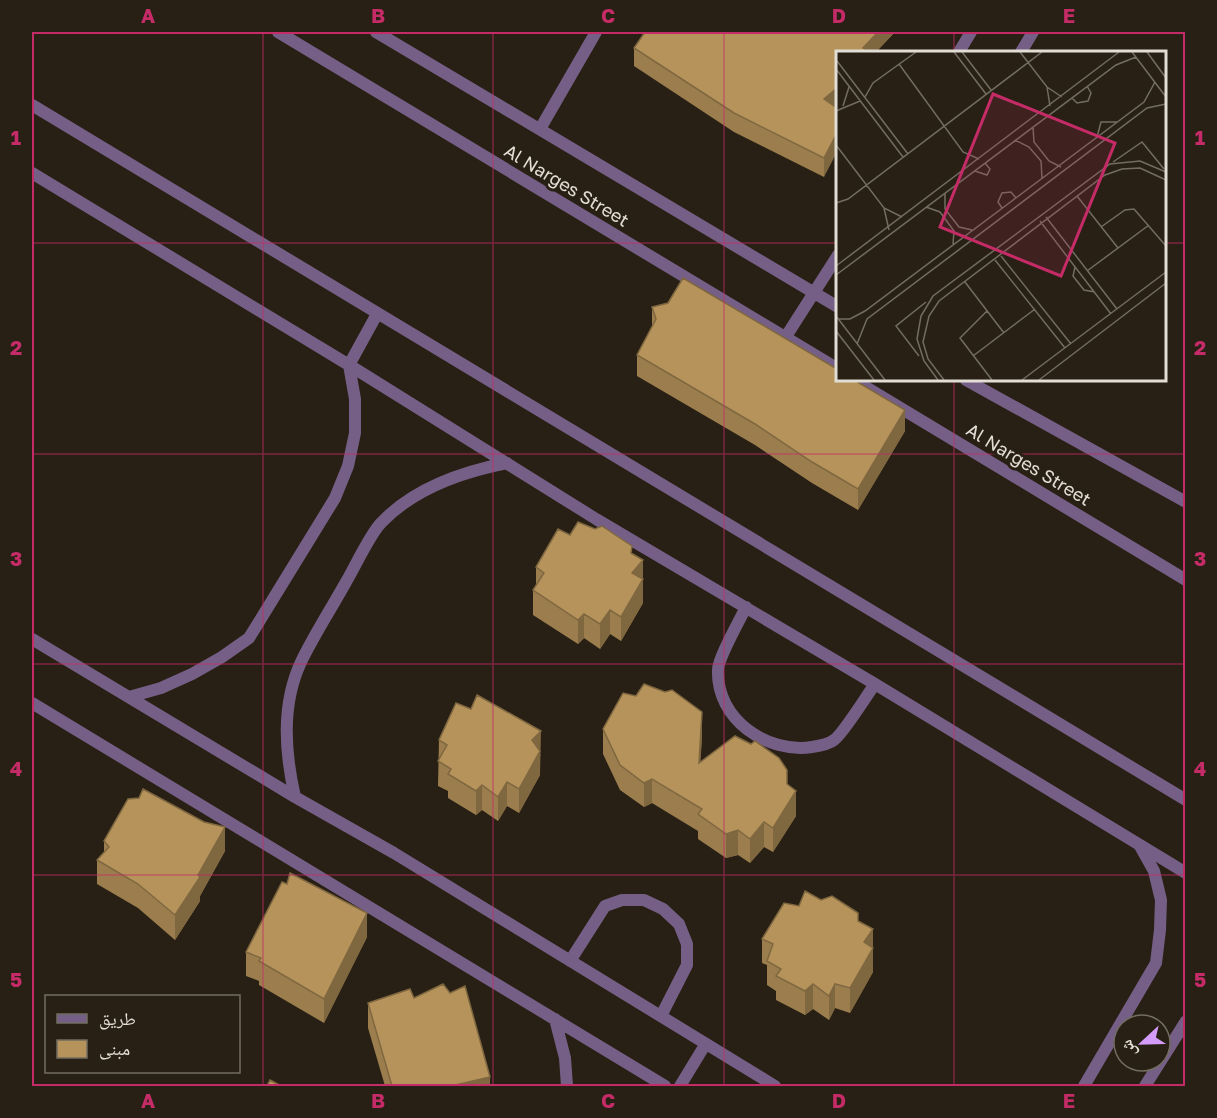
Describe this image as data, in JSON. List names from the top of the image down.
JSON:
{
  "streets": {
    "street": ["Al Narges Street"]
  },
  "legend": ["طريق", "مبنى"],
  "north": "left",
  "grid": {
    "columns": [
      "A",
      "B",
      "C",
      "D",
      "E"
    ],
    "rows": [
      "1",
      "2",
      "3",
      "4",
      "5"
    ]
  }
}
